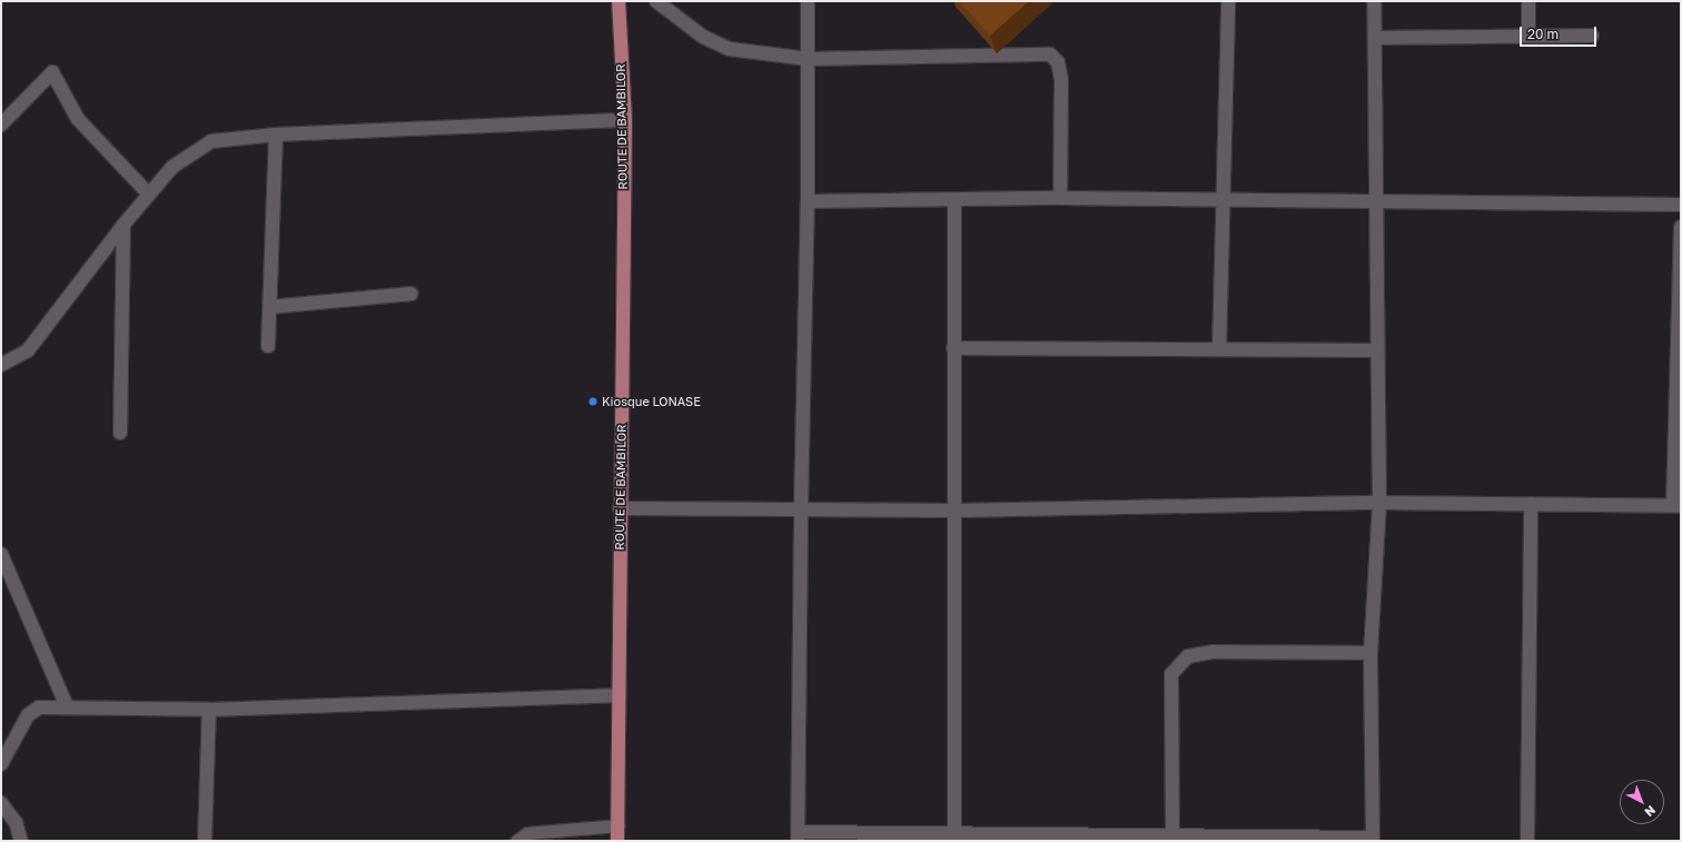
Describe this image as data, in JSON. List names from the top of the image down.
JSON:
{
  "streets": {
    "main road": ["ROUTE DE BAMBILOR"]
  },
  "places": ["Kiosque LONASE"],
  "scale_bar": "20 m",
  "north": "bottom right"
}
